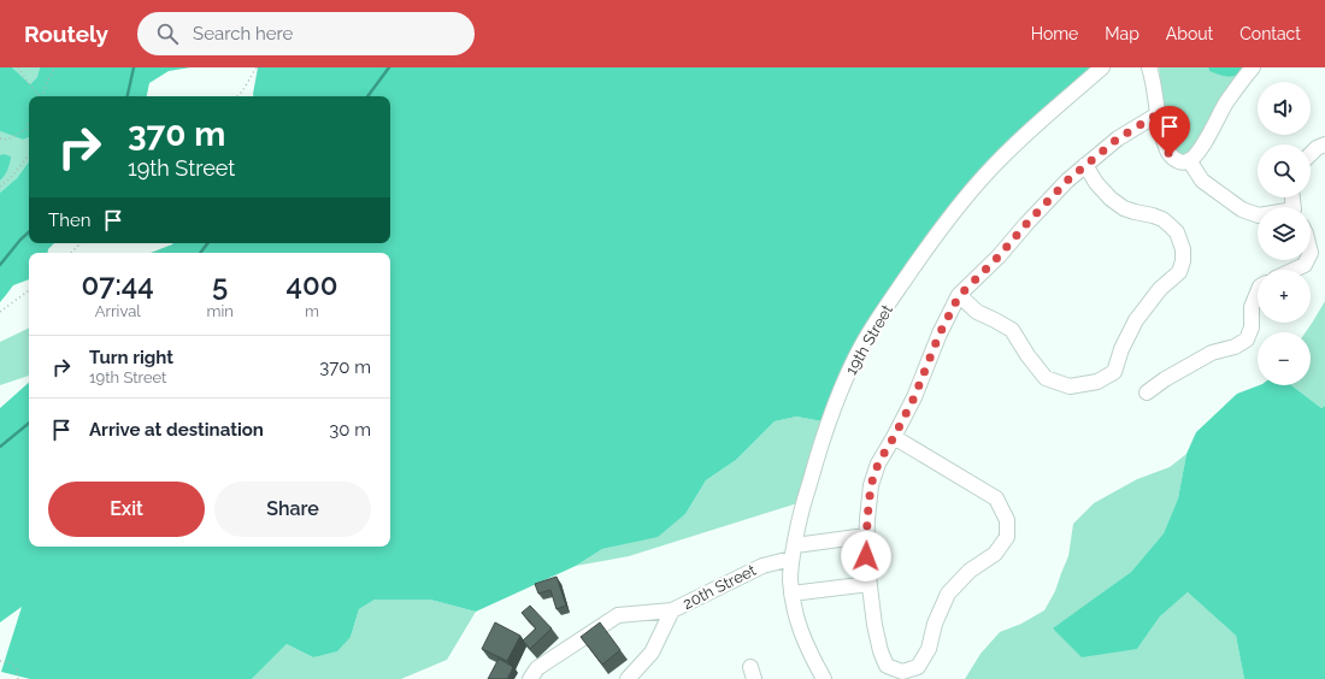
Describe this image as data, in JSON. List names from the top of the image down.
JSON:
{
  "streets": {
    "street": ["19th Street", "20th Street"]
  },
  "crossings": [
    ["19th Street", "20th Street"]
  ],
  "page": {
    "header": "Routely",
    "search": "Search here",
    "nav": [
      "Home",
      "Map",
      "About",
      "Contact"
    ],
    "map_buttons": ["+", "−"],
    "turn": ["370 m", "19th Street"],
    "then": "Then",
    "eta": [
      "07:44",
      "Arrival",
      "5",
      "min",
      "400",
      "m"
    ],
    "list": [
      {
        "name": "Turn right",
        "note": "19th Street",
        "value": "370 m"
      },
      {
        "name": "Arrive at destination",
        "value": "30 m"
      }
    ],
    "buttons": ["Exit", "Share"]
  }
}
